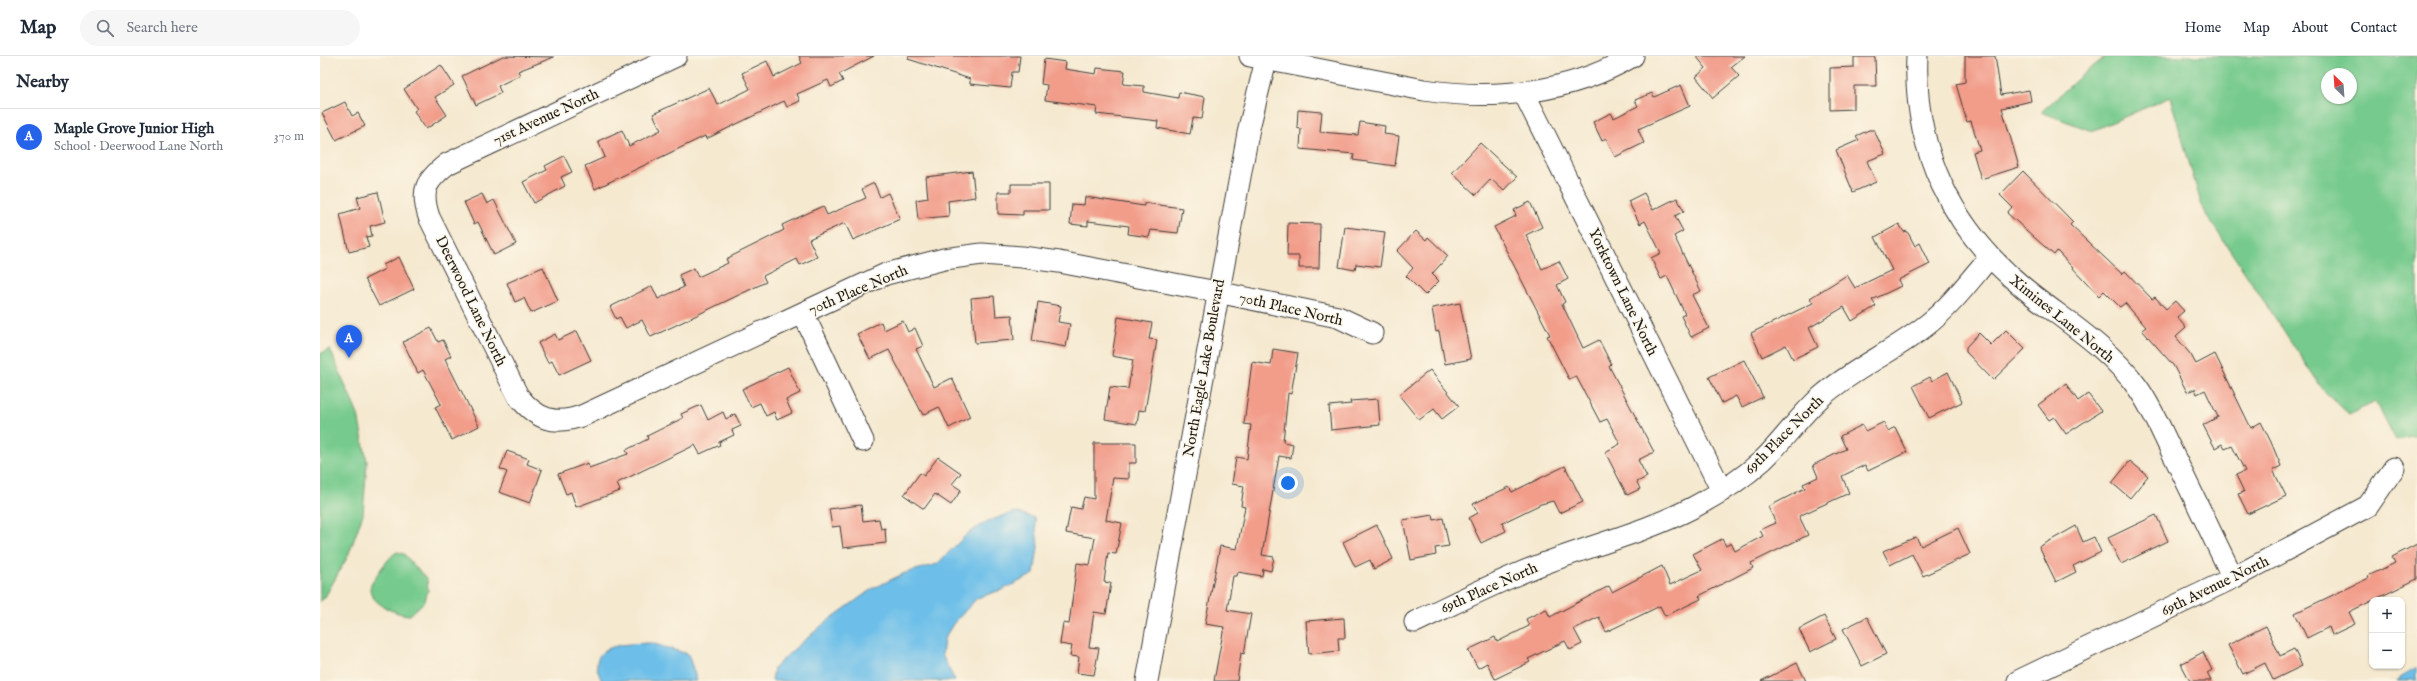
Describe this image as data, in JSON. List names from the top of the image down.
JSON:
{
  "streets": {
    "street": [
      "71st Avenue North",
      "70th Place North",
      "Yorktown Lane North",
      "Deerwood Lane North",
      "Ximines Lane North",
      "North Eagle Lake Boulevard",
      "69th Place North",
      "69th Avenue North"
    ]
  },
  "crossings": [
    ["71st Avenue North", "Deerwood Lane North"],
    ["70th Place North", "Deerwood Lane North"],
    ["70th Place North", "North Eagle Lake Boulevard"],
    ["Yorktown Lane North", "69th Place North"],
    ["Ximines Lane North", "69th Place North"],
    ["Ximines Lane North", "69th Avenue North"]
  ],
  "north": "top left",
  "page": {
    "header": "Map",
    "search": "Search here",
    "nav": [
      "Home",
      "Map",
      "About",
      "Contact"
    ],
    "heading": "Nearby",
    "list": [
      {
        "mark": "A",
        "name": "Maple Grove Junior High",
        "note": "School · Deerwood Lane North",
        "value": "370 m"
      }
    ],
    "pins": "A",
    "map_buttons": ["+", "−"]
  }
}
